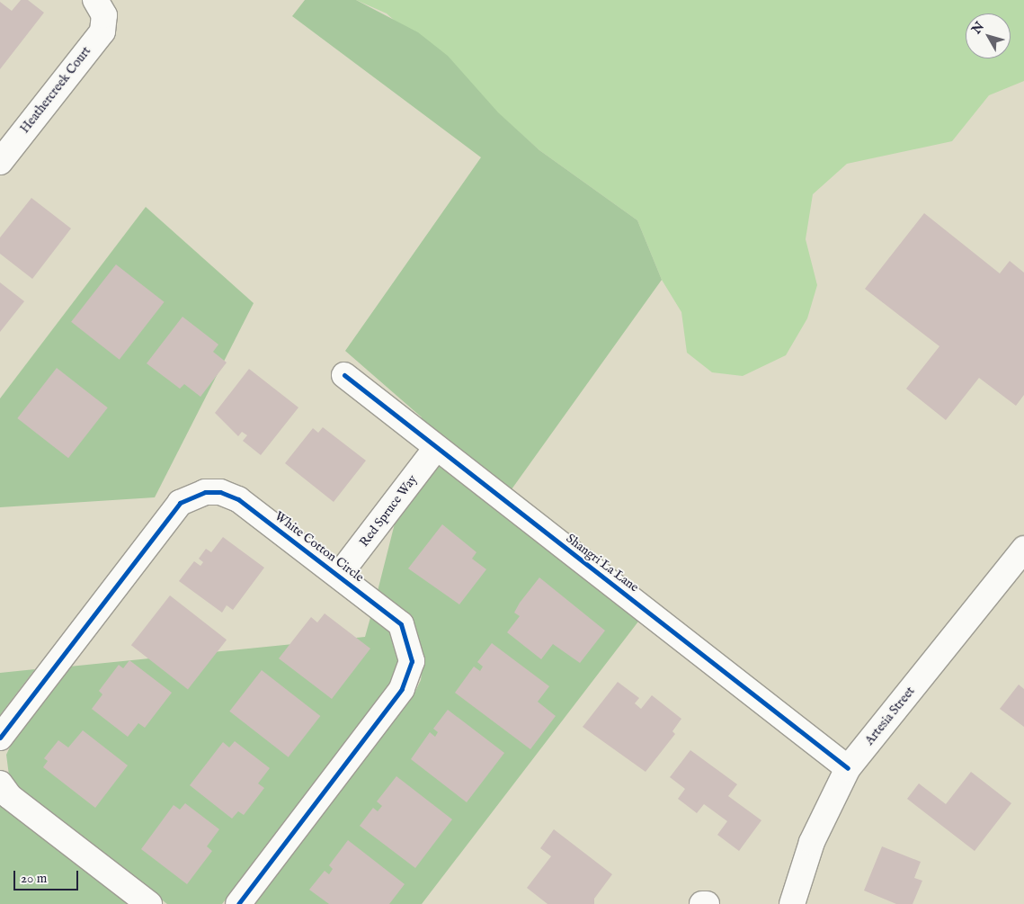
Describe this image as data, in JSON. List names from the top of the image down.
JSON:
{
  "streets": {
    "street": [
      "Heathercreek Court",
      "Red Spruce Way",
      "White Cotton Circle",
      "Shangri La Lane",
      "Artesia Street"
    ]
  },
  "crossings": [
    ["Red Spruce Way", "White Cotton Circle"],
    ["Red Spruce Way", "Shangri La Lane"],
    ["Shangri La Lane", "Artesia Street"]
  ],
  "scale_bar": "20 m",
  "north": "top left"
}
